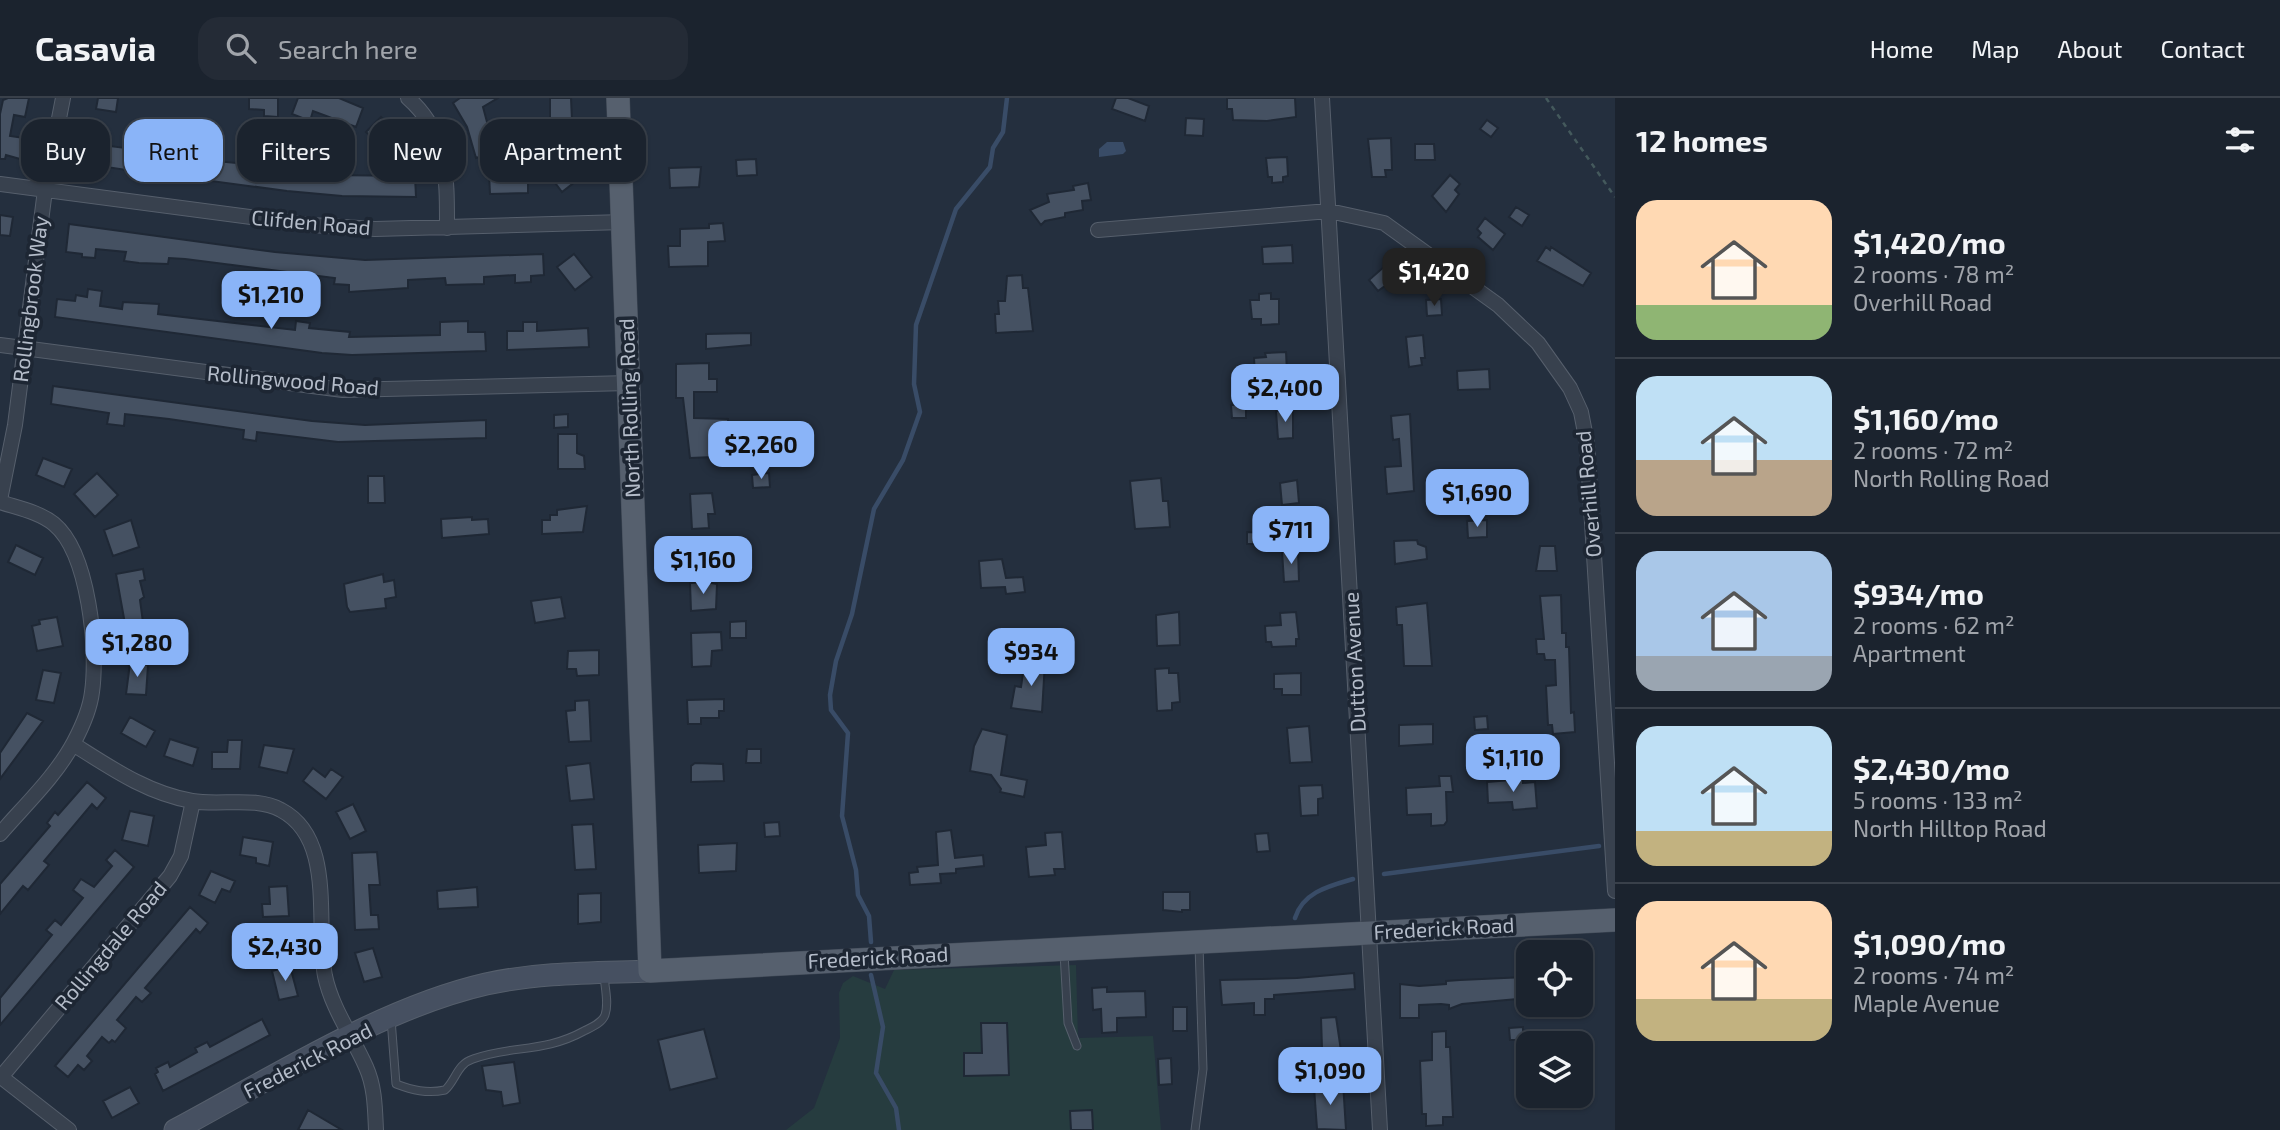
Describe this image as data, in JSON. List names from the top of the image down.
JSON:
{
  "streets": {
    "main road": ["North Rolling Road", "Frederick Road"],
    "street": [
      "Clifden Road",
      "Rollingbrook Way",
      "Rollingwood Road",
      "Overhill Road",
      "Dutton Avenue",
      "Rollingdale Road"
    ]
  },
  "crossings": [
    ["Clifden Road", "Rollingbrook Way"],
    ["Clifden Road", "North Rolling Road"],
    ["Rollingbrook Way", "Rollingwood Road"],
    ["Rollingwood Road", "North Rolling Road"],
    ["North Rolling Road", "Frederick Road"],
    ["Overhill Road", "Dutton Avenue"],
    ["Dutton Avenue", "Frederick Road"]
  ],
  "page": {
    "header": "Casavia",
    "search": "Search here",
    "nav": [
      "Home",
      "Map",
      "About",
      "Contact"
    ],
    "heading": "12 homes",
    "chip": [
      "Buy",
      "Rent",
      "Filters",
      "New",
      "Apartment"
    ],
    "list": [
      {
        "name": "$1,420/mo",
        "note": "2 rooms · 78 m² · Overhill Road"
      },
      {
        "name": "$1,160/mo",
        "note": "2 rooms · 72 m² · North Rolling Road"
      },
      {
        "name": "$934/mo",
        "note": "2 rooms · 62 m² · Apartment"
      },
      {
        "name": "$2,430/mo",
        "note": "5 rooms · 133 m² · North Hilltop Road"
      },
      {
        "name": "$1,090/mo",
        "note": "2 rooms · 74 m² · Maple Avenue"
      }
    ],
    "price": [
      "$1,420",
      "$1,210",
      "$2,400",
      "$2,260",
      "$1,690",
      "$711",
      "$1,160",
      "$1,280",
      "$934",
      "$1,110",
      "$2,430",
      "$1,090"
    ]
  }
}
